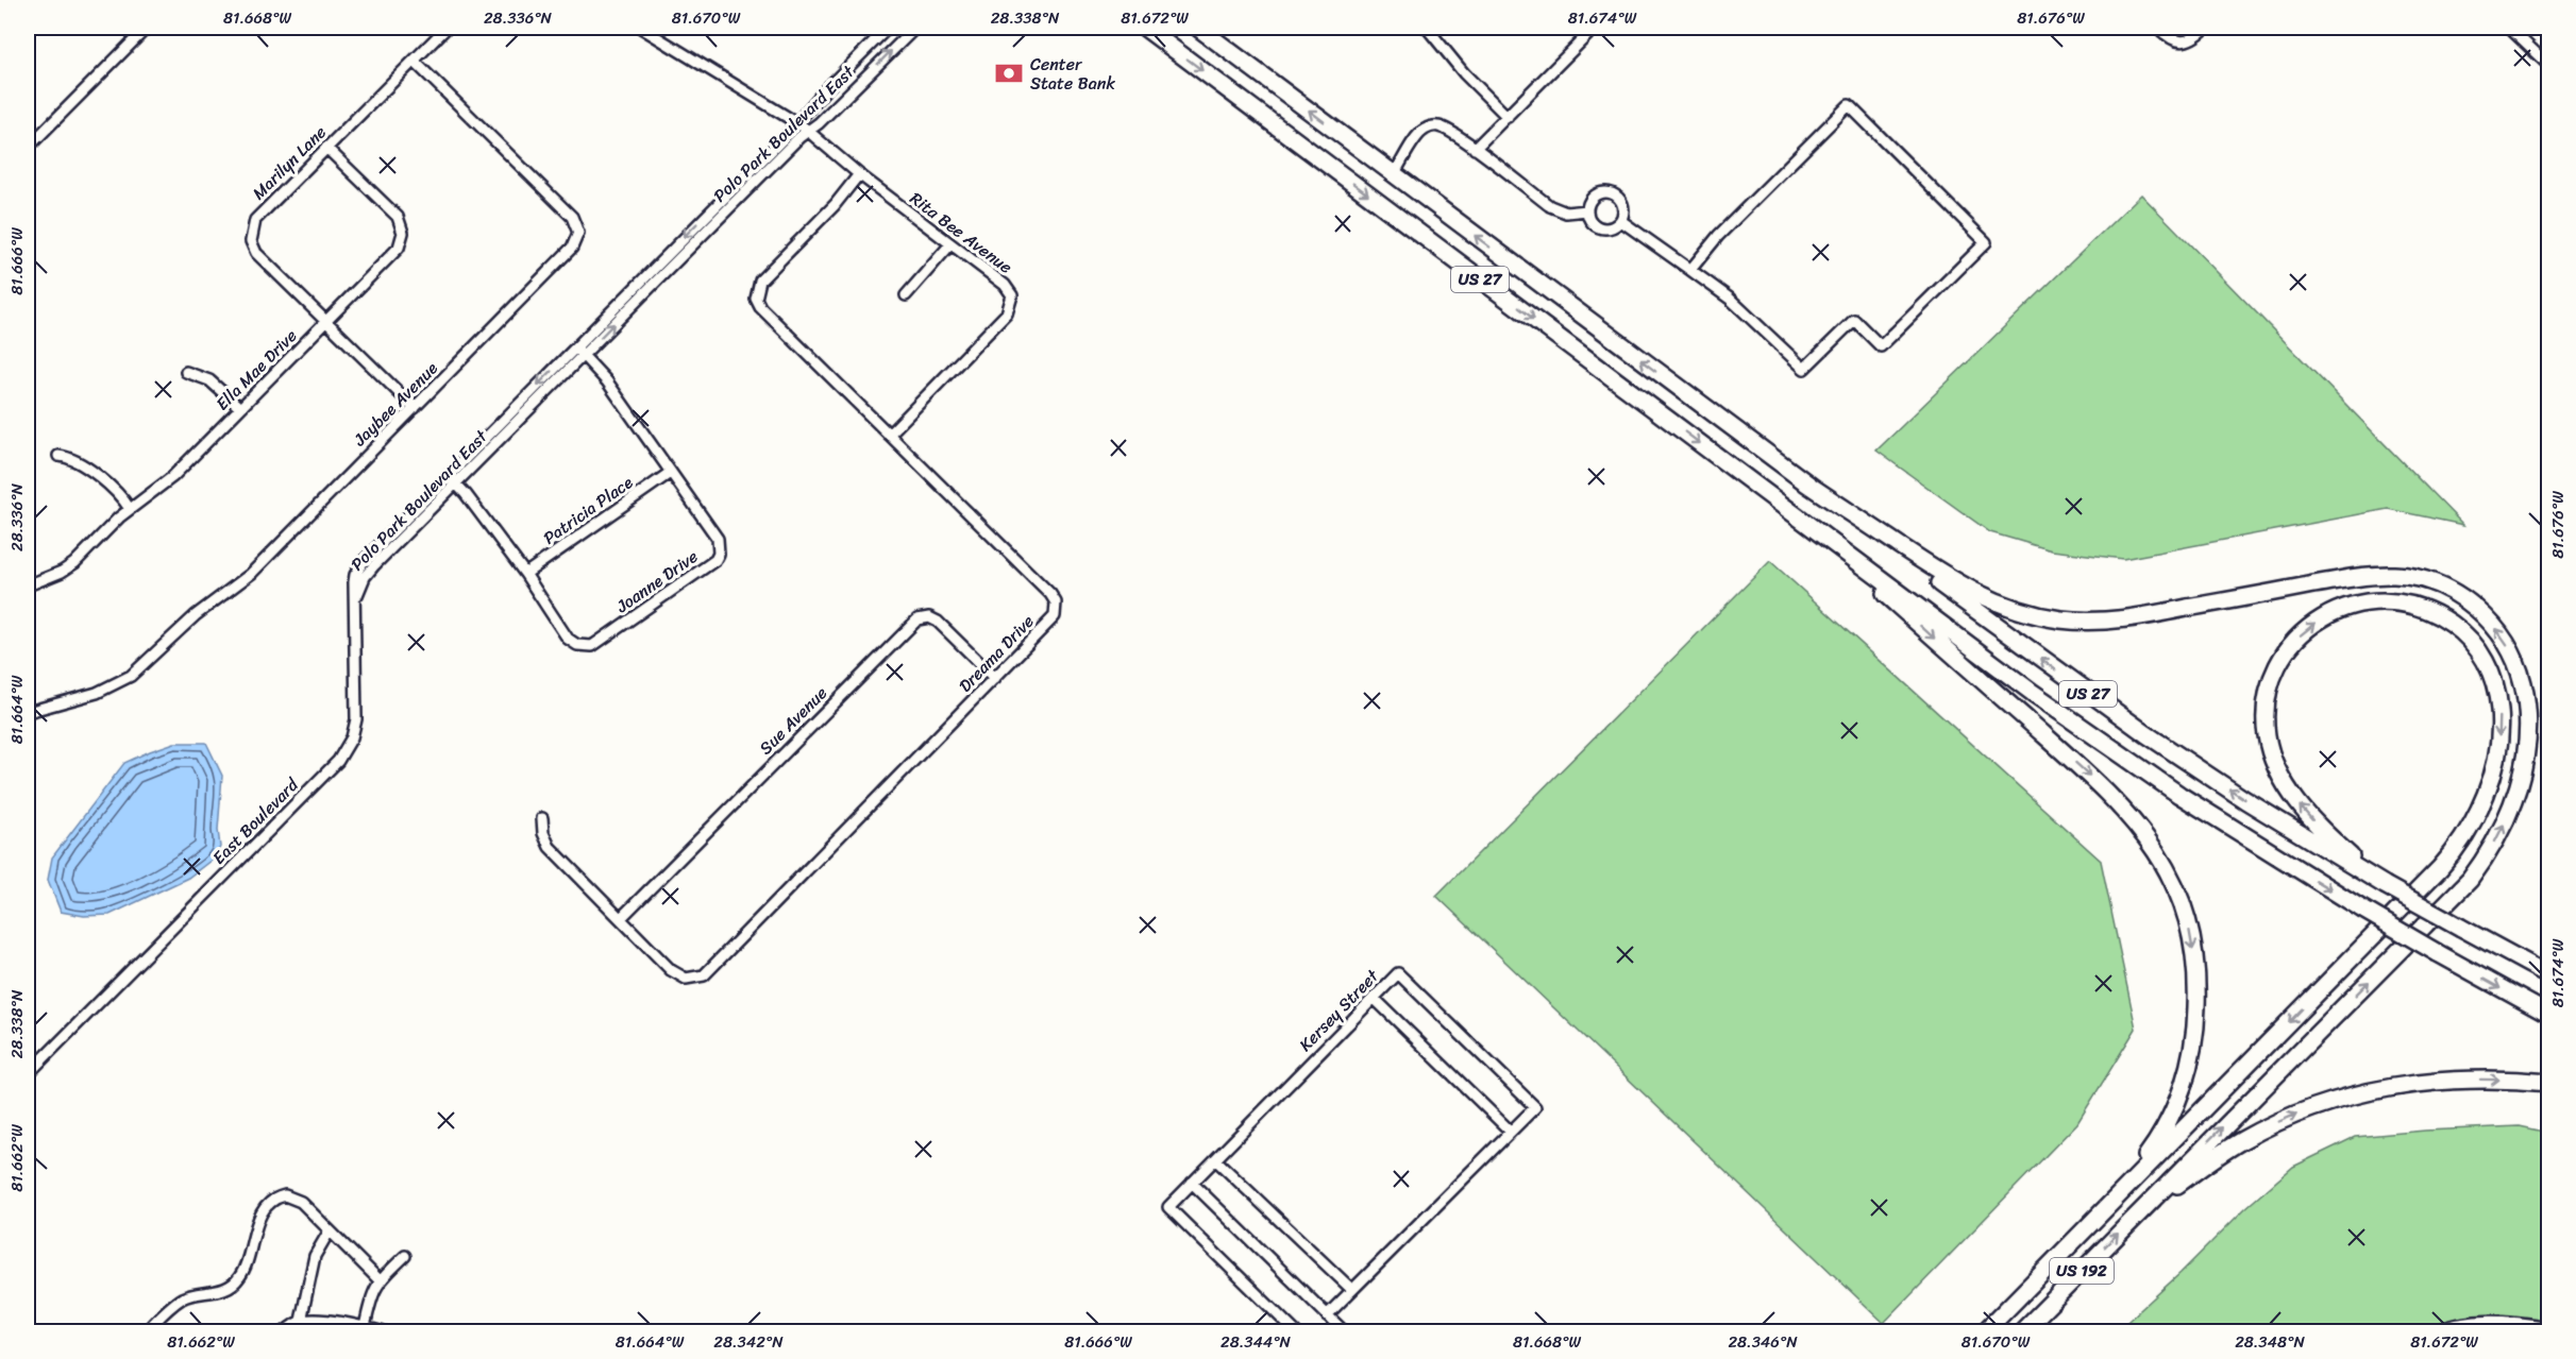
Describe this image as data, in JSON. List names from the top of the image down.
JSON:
{
  "streets": {
    "highway": ["US 27", "US 192"],
    "street": [
      "Polo Park Boulevard East",
      "Marilyn Lane",
      "Rita Bee Avenue",
      "Ella Mae Drive",
      "Jaybee Avenue",
      "Patricia Place",
      "Joanne Drive",
      "Dreama Drive",
      "Sue Avenue",
      "East Boulevard",
      "Kersey Street"
    ]
  },
  "crossings": [
    ["Polo Park Boulevard East", "Rita Bee Avenue"],
    ["Polo Park Boulevard East", "Joanne Drive"],
    ["Polo Park Boulevard East", "East Boulevard"],
    ["Marilyn Lane", "Ella Mae Drive"],
    ["Marilyn Lane", "Jaybee Avenue"],
    ["Rita Bee Avenue", "Dreama Drive"],
    ["Patricia Place", "Joanne Drive"],
    ["Dreama Drive", "Sue Avenue"]
  ],
  "places": {
    "bank": ["Center State Bank"]
  },
  "coordinates": [
    "81.668°W",
    "28.336°N",
    "81.670°W",
    "28.338°N",
    "81.672°W",
    "81.674°W",
    "81.676°W",
    "81.666°W",
    "81.664°W",
    "81.662°W",
    "28.342°N",
    "28.344°N",
    "28.346°N",
    "28.348°N"
  ]
}
